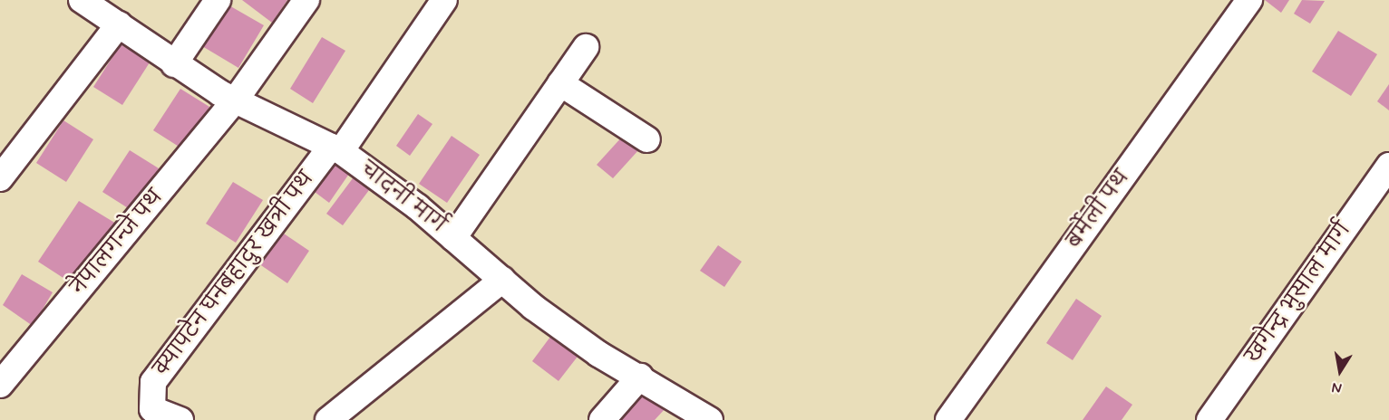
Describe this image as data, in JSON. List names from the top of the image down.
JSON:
{
  "streets": {
    "street": [
      "चादनी मार्ग",
      "बर्मेली पथ",
      "नेपालगन्जे पथ",
      "क्यापटेन घनबहादुर खत्री पथ",
      "खगेन्द्र भुसाल मार्ग"
    ]
  },
  "crossings": [
    ["चादनी मार्ग", "नेपालगन्जे पथ"],
    ["चादनी मार्ग", "क्यापटेन घनबहादुर खत्री पथ"]
  ],
  "north": "bottom"
}
